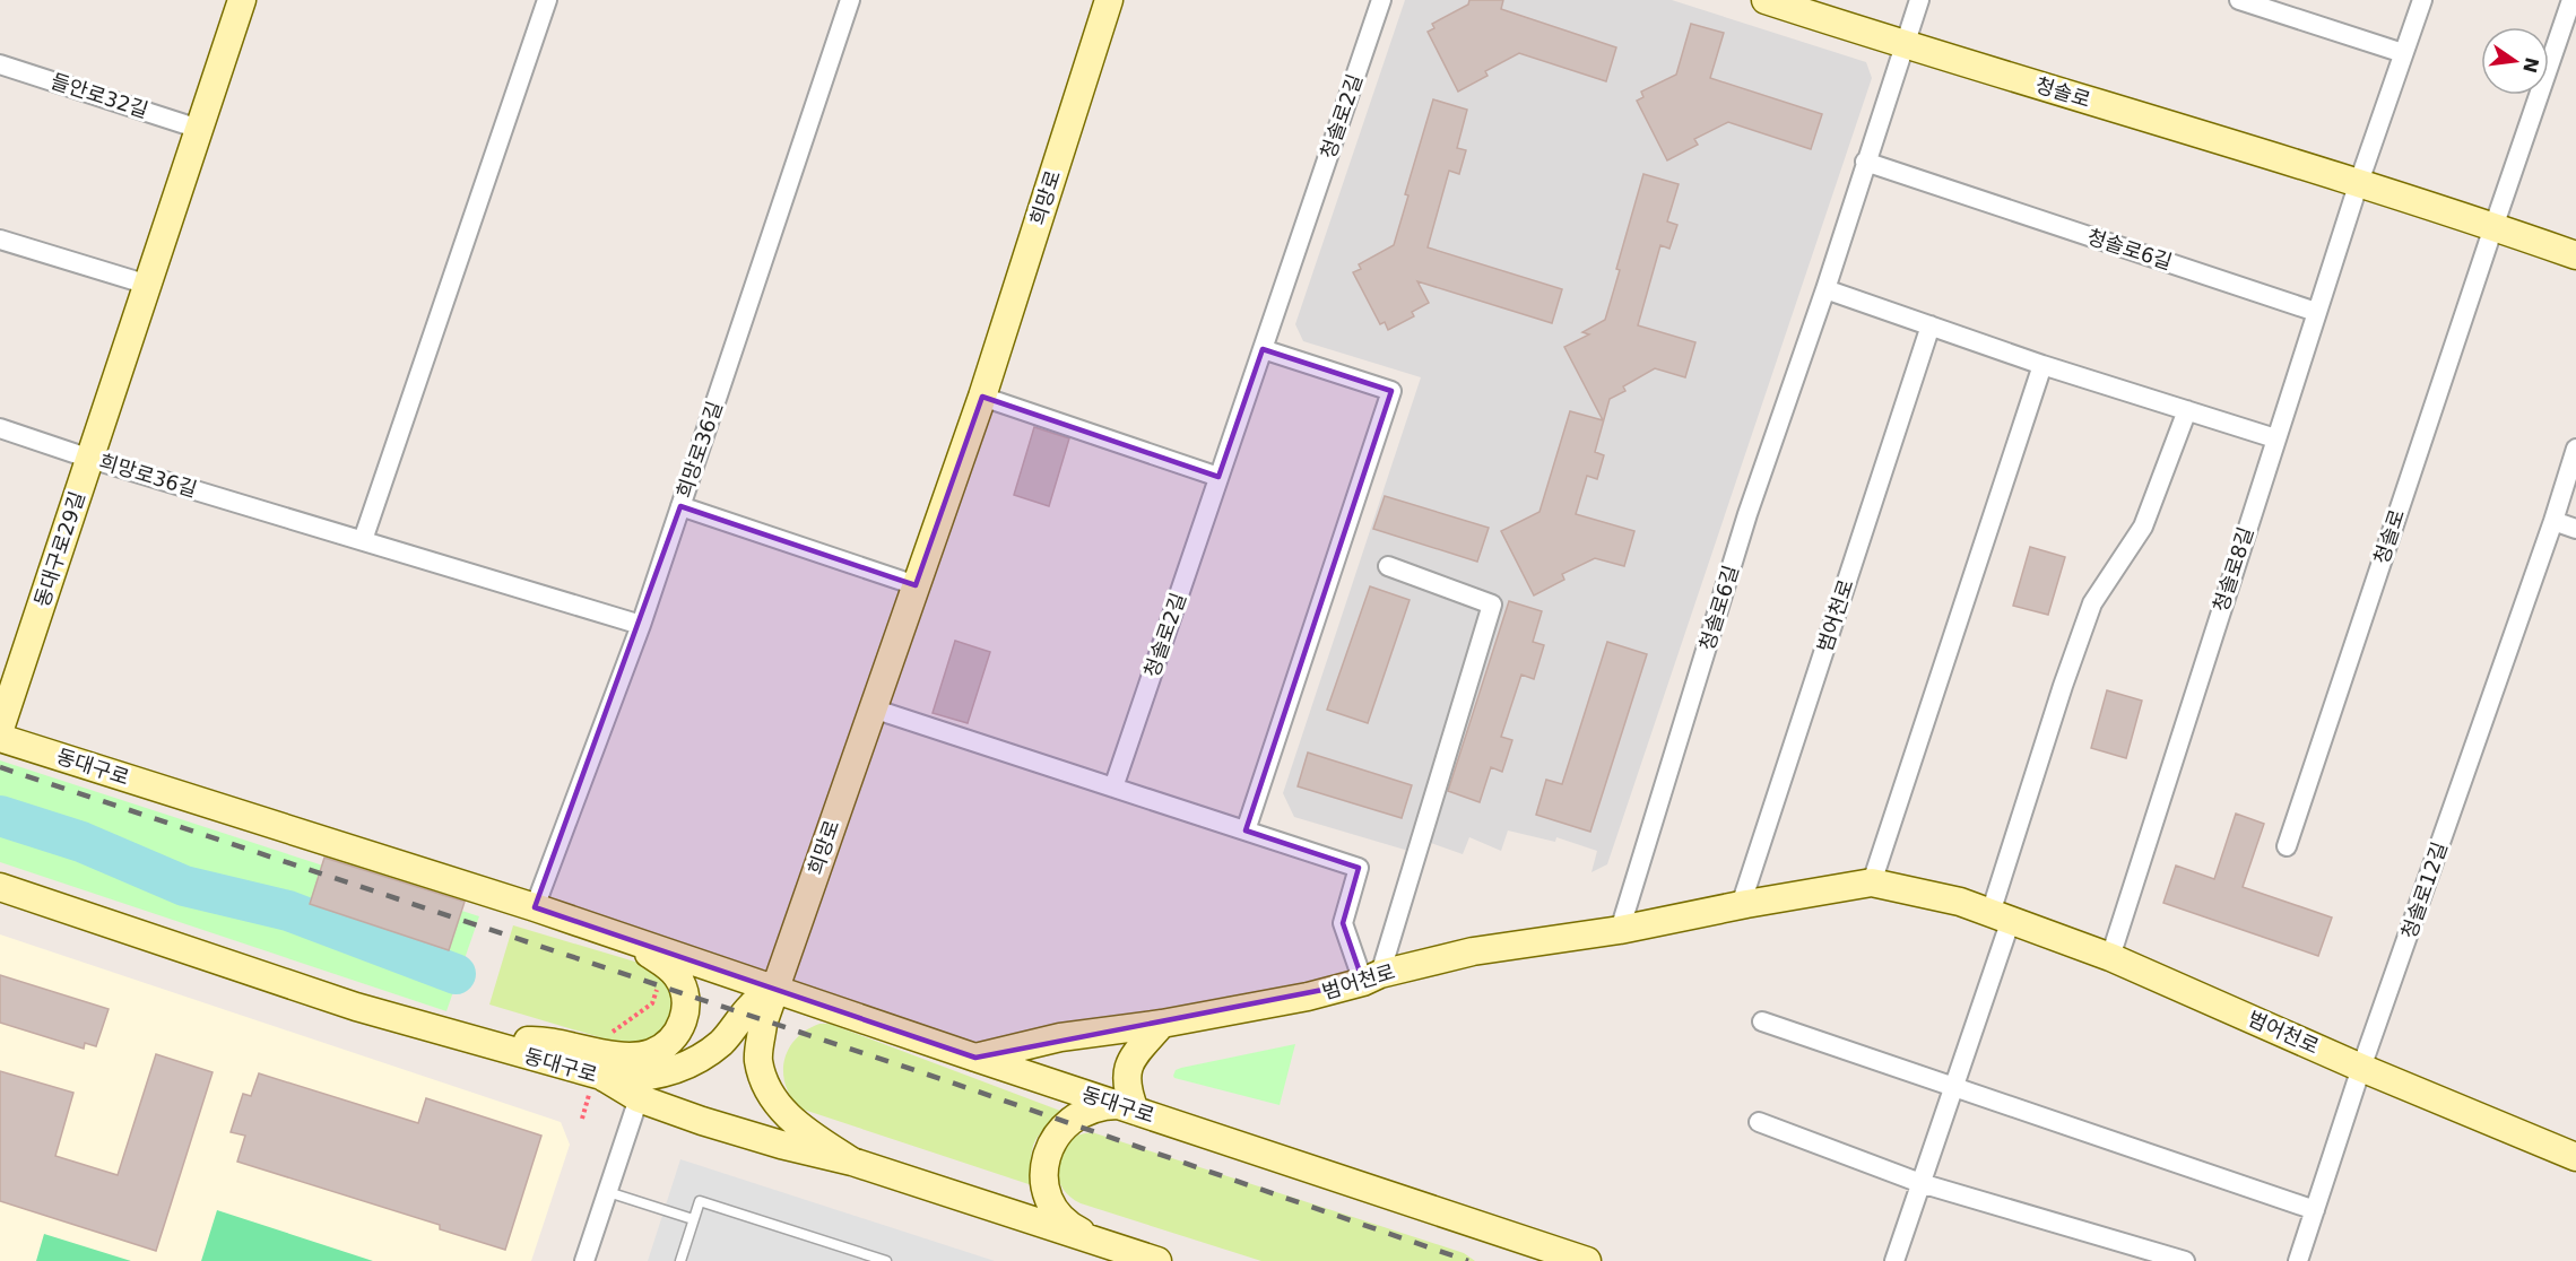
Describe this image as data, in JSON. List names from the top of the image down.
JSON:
{
  "streets": {
    "main road": [
      "청솔로",
      "희망로",
      "동대구로29길",
      "범어천로",
      "동대구로"
    ],
    "street": [
      "들안로32길",
      "청솔로2길",
      "청솔로6길",
      "희망로36길",
      "청솔로8길",
      "청솔로12길"
    ]
  },
  "crossings": [
    ["청솔로", "청솔로6길"],
    ["청솔로", "청솔로8길"],
    ["희망로", "동대구로"],
    ["청솔로6길", "청솔로8길"],
    ["청솔로6길", "범어천로"],
    ["희망로36길", "동대구로29길"],
    ["청솔로8길", "범어천로"],
    ["범어천로", "동대구로"],
    ["범어천로", "청솔로12길"]
  ],
  "north": "right"
}
